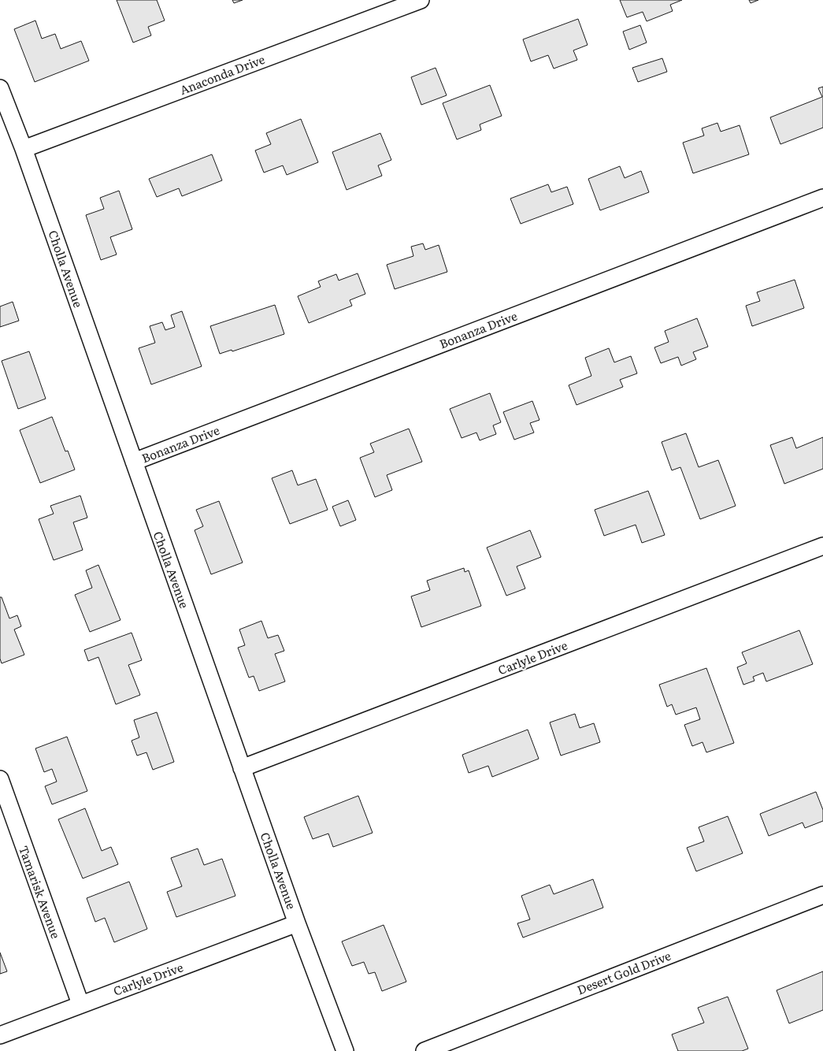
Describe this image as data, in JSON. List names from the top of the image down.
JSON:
{
  "streets": {
    "street": [
      "Anaconda Drive",
      "Cholla Avenue",
      "Bonanza Drive",
      "Carlyle Drive",
      "Tamarisk Avenue",
      "Desert Gold Drive"
    ]
  },
  "crossings": [
    ["Anaconda Drive", "Cholla Avenue"],
    ["Cholla Avenue", "Bonanza Drive"],
    ["Cholla Avenue", "Carlyle Drive"],
    ["Carlyle Drive", "Tamarisk Avenue"]
  ]
}
